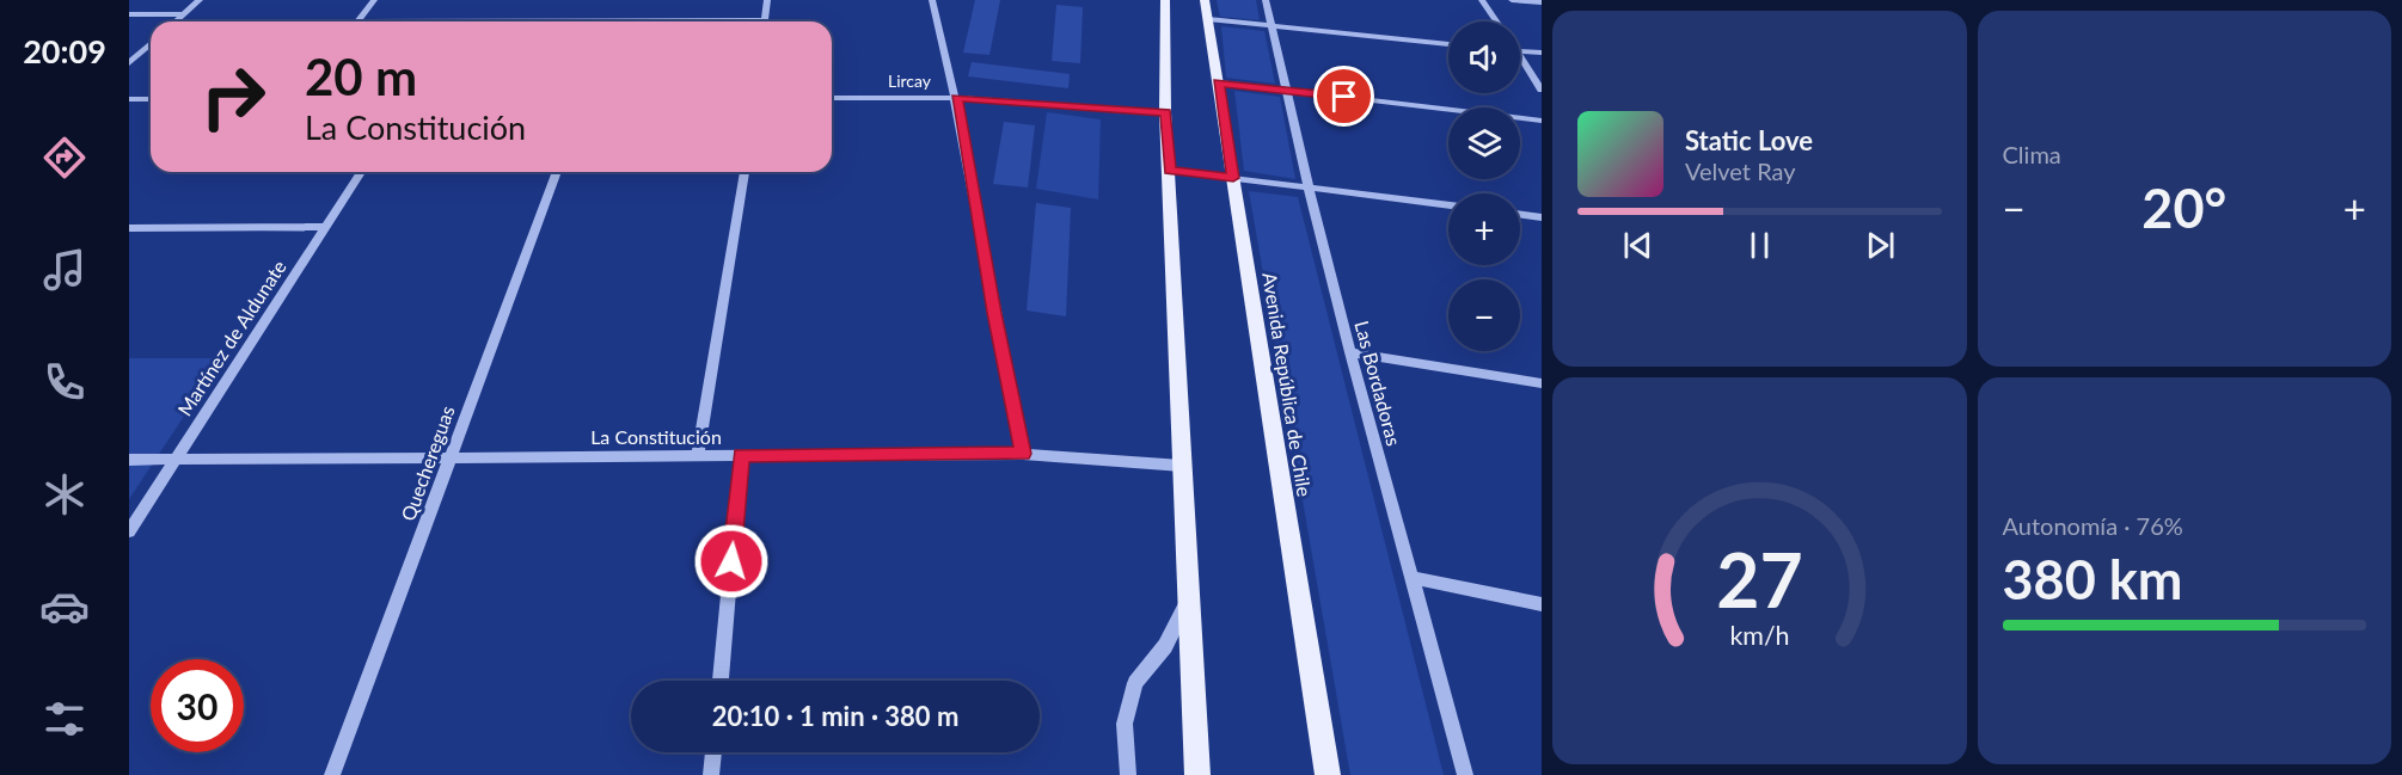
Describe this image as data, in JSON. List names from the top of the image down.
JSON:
{
  "streets": {
    "main road": ["Avenida República de Chile"],
    "street": [
      "Lircay",
      "Martínez de Aldunate",
      "Las Bordadoras",
      "La Constitución",
      "Quechereguas"
    ]
  },
  "crossings": [
    ["Martínez de Aldunate", "La Constitución"],
    ["La Constitución", "Quechereguas"]
  ],
  "page": {
    "tabs": "20:09",
    "tile": [
      "Clima",
      ["Autonomía · 76%", "380 km"]
    ],
    "map_buttons": ["+", "−"],
    "turn": ["20 m", "La Constitución"],
    "song": ["Static Love", "Velvet Ray"],
    "heat": ["−", "20°", "+"],
    "limit": "30",
    "trip": "20:10 · 1 min · 380 m",
    "gauge": ["27", "km/h"]
  }
}
